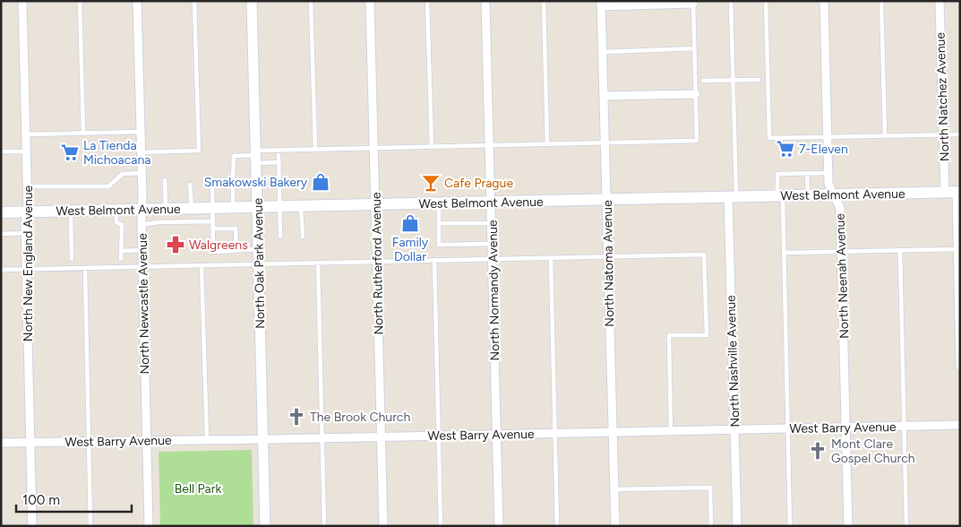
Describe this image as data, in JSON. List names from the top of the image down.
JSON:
{
  "streets": {
    "main road": ["West Belmont Avenue"],
    "street": [
      "North Natchez Avenue",
      "North New England Avenue",
      "North Oak Park Avenue",
      "North Rutherford Avenue",
      "North Natoma Avenue",
      "North Neenah Avenue",
      "North Normandy Avenue",
      "North Newcastle Avenue",
      "North Nashville Avenue",
      "West Barry Avenue"
    ]
  },
  "crossings": [
    ["North Natchez Avenue", "West Belmont Avenue"],
    ["West Belmont Avenue", "North New England Avenue"],
    ["West Belmont Avenue", "North Oak Park Avenue"],
    ["West Belmont Avenue", "North Rutherford Avenue"],
    ["West Belmont Avenue", "North Natoma Avenue"],
    ["West Belmont Avenue", "North Neenah Avenue"],
    ["West Belmont Avenue", "North Normandy Avenue"],
    ["West Belmont Avenue", "North Newcastle Avenue"],
    ["West Belmont Avenue", "North Nashville Avenue"],
    ["North New England Avenue", "West Barry Avenue"],
    ["North Oak Park Avenue", "West Barry Avenue"],
    ["North Rutherford Avenue", "West Barry Avenue"],
    ["North Natoma Avenue", "West Barry Avenue"],
    ["North Neenah Avenue", "West Barry Avenue"],
    ["North Normandy Avenue", "West Barry Avenue"],
    ["North Newcastle Avenue", "West Barry Avenue"],
    ["North Nashville Avenue", "West Barry Avenue"]
  ],
  "parks": ["Bell Park"],
  "places": {
    "supermarket": ["7-Eleven", "La Tienda Michoacana"],
    "shop": ["Smakowski Bakery", "Family Dollar"],
    "bar": ["Cafe Prague"],
    "pharmacy": ["Walgreens"],
    "church": ["The Brook Church", "Mont Clare Gospel Church"]
  },
  "scale_bar": "100 m"
}
